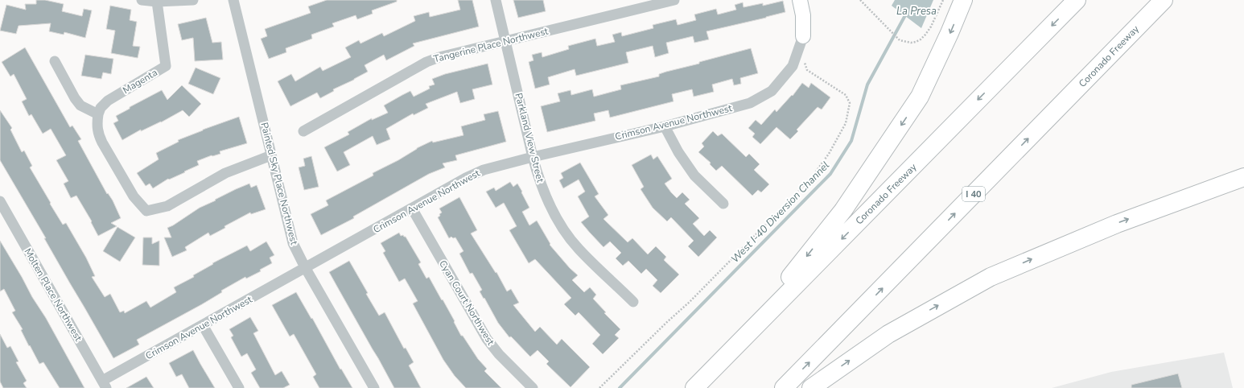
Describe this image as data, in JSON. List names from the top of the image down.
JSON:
{
  "streets": {
    "highway": ["Coronado Freeway", "I 40"],
    "street": [
      "Tangerine Place Northwest",
      "Magenta",
      "Crimson Avenue Northwest",
      "Parkland View Street",
      "Painted Sky Place Northwest",
      "Molten Place Northwest",
      "Cyan Court Northwest"
    ]
  },
  "crossings": [
    ["Tangerine Place Northwest", "Parkland View Street"],
    ["Crimson Avenue Northwest", "Parkland View Street"],
    ["Crimson Avenue Northwest", "Painted Sky Place Northwest"],
    ["Crimson Avenue Northwest", "Molten Place Northwest"],
    ["Crimson Avenue Northwest", "Cyan Court Northwest"]
  ],
  "water": ["La Presa", "West I-40 Diversion Channel"]
}
